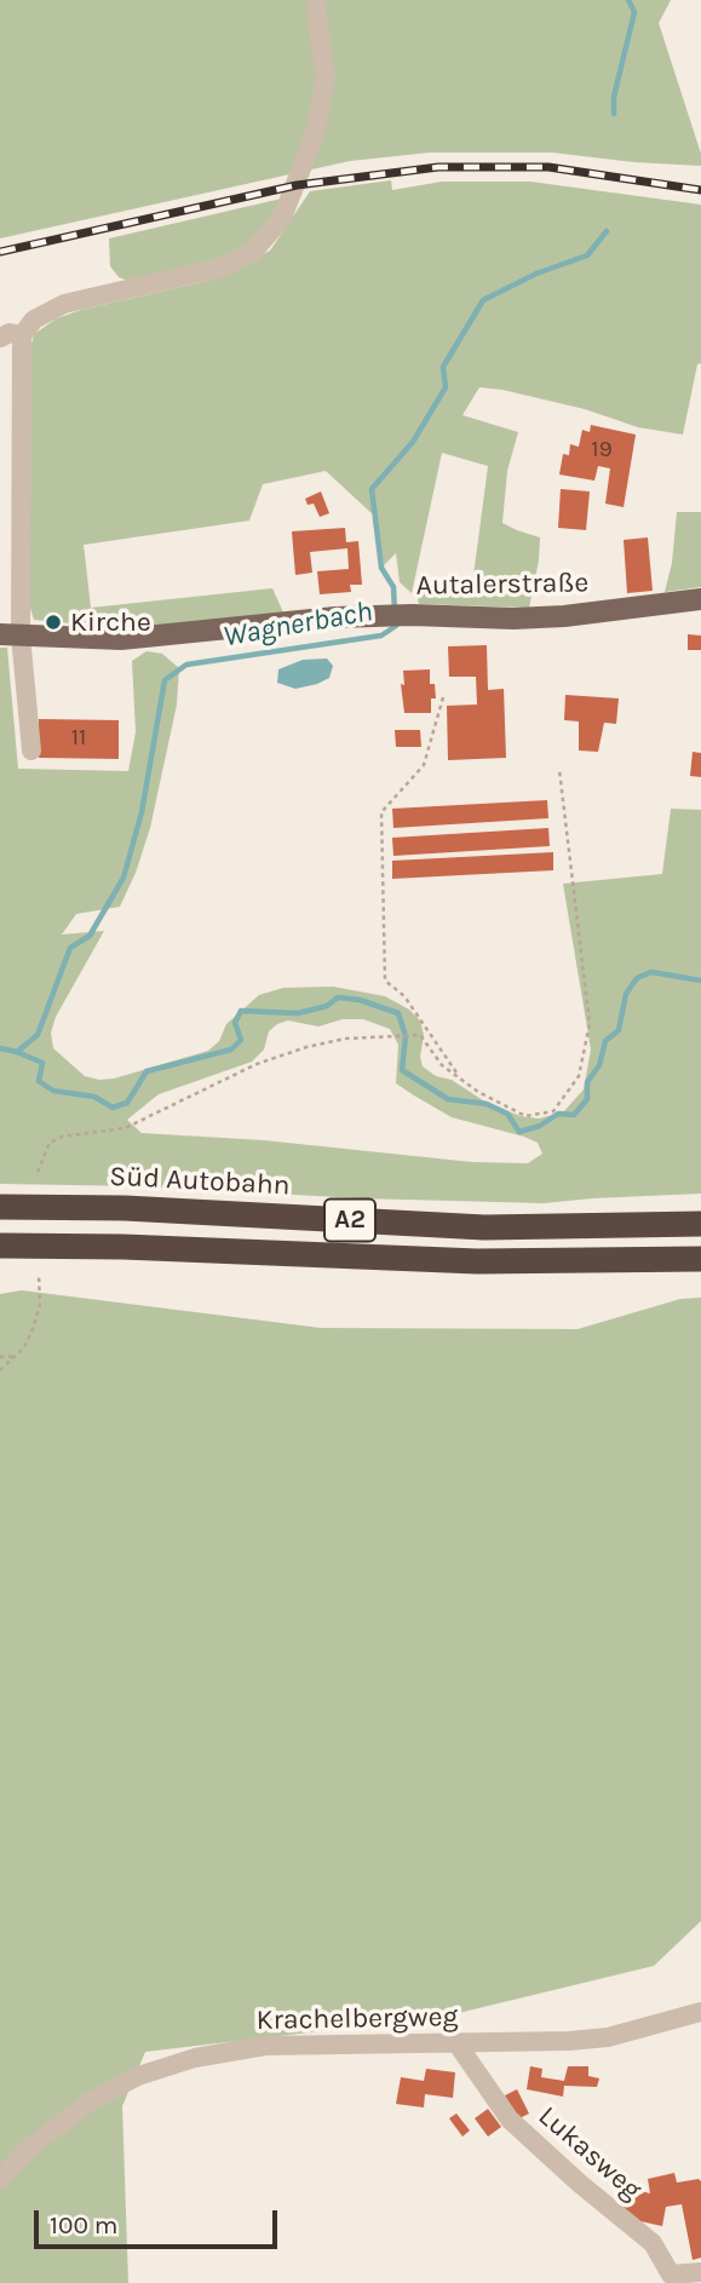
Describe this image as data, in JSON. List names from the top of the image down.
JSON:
{
  "streets": {
    "highway": ["Süd Autobahn", "A2"],
    "main road": ["Autalerstraße"],
    "street": ["Krachelbergweg", "Lukasweg"]
  },
  "crossings": [
    ["Krachelbergweg", "Lukasweg"]
  ],
  "water": ["Wagnerbach"],
  "places": ["Kirche"],
  "house_numbers": ["19", "11"],
  "scale_bar": "100 m"
}
